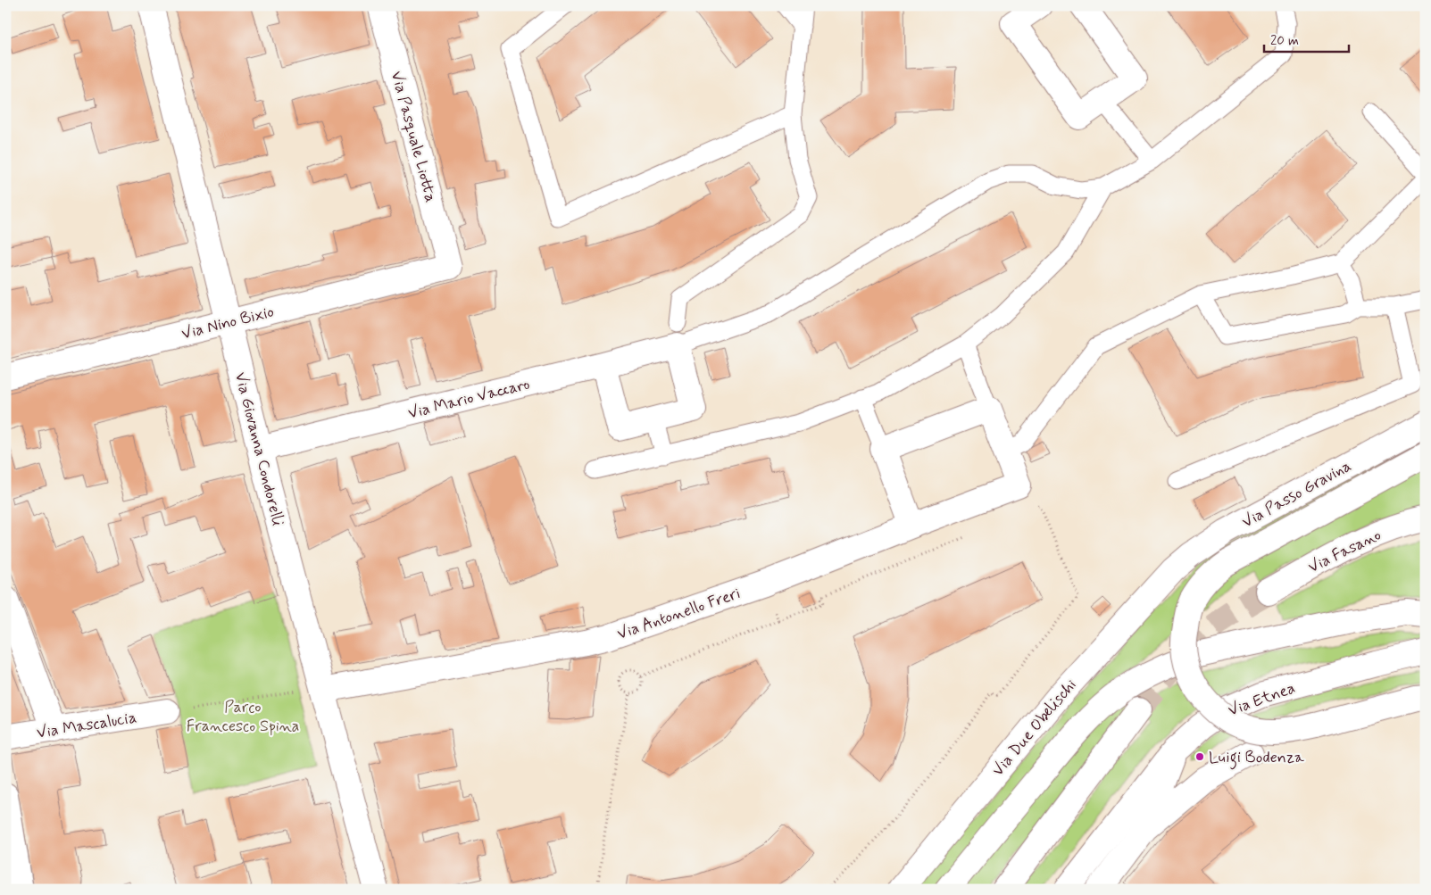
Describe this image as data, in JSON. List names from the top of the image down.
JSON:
{
  "streets": {
    "street": [
      "Via Pasquale Liotta",
      "Via Nino Bixio",
      "Via Mario Vaccaro",
      "Via Giovanna Condorelli",
      "Via Passo Gravina",
      "Via Fasano",
      "Via Antonello Freri",
      "Via Etnea",
      "Via Mascalucia",
      "Via Due Obelischi"
    ]
  },
  "crossings": [
    ["Via Pasquale Liotta", "Via Nino Bixio"],
    ["Via Nino Bixio", "Via Giovanna Condorelli"],
    ["Via Mario Vaccaro", "Via Giovanna Condorelli"],
    ["Via Giovanna Condorelli", "Via Antonello Freri"],
    ["Via Passo Gravina", "Via Due Obelischi"]
  ],
  "parks": ["Parco Francesco Spina"],
  "places": ["Luigi Bodenza"],
  "scale_bar": "20 m"
}
